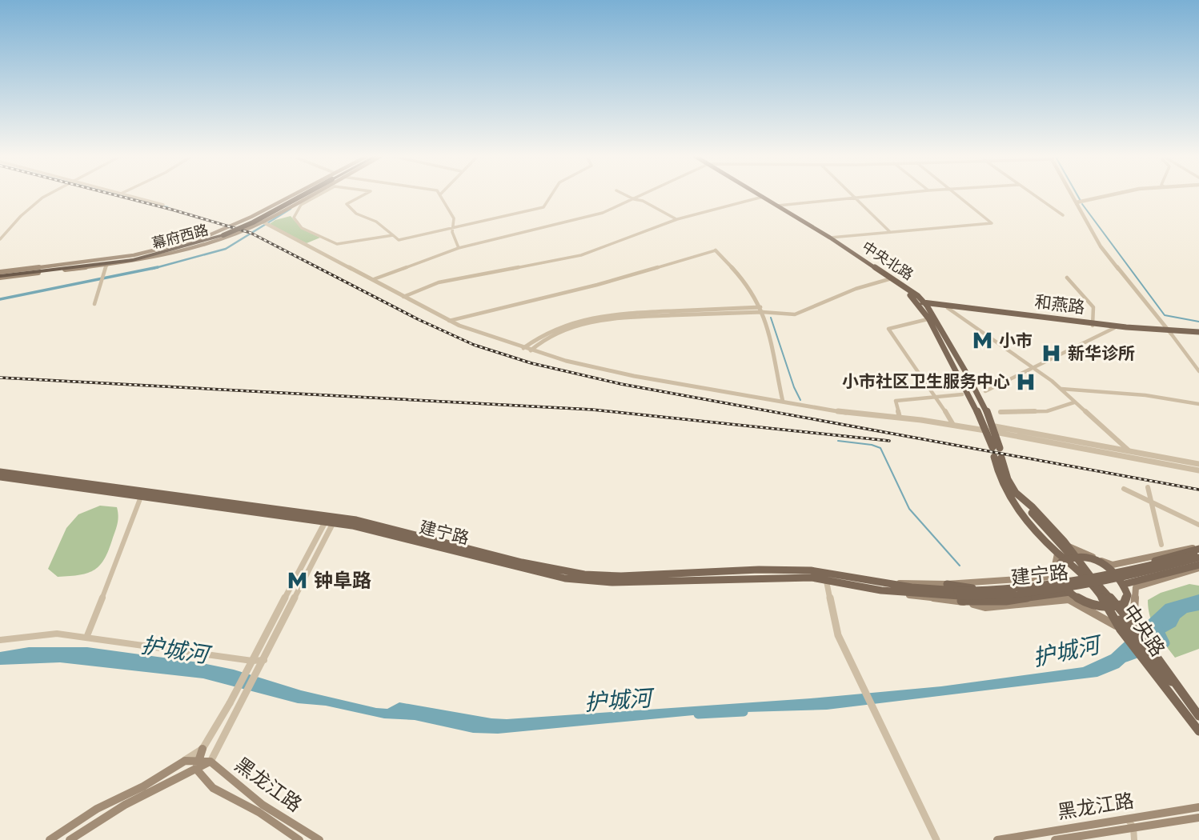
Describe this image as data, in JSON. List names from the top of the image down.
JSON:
{
  "streets": {
    "highway": ["幕府西路"],
    "main road": [
      "中央北路",
      "和燕路",
      "建宁路",
      "中央路",
      "黑龙江路"
    ]
  },
  "crossings": [
    ["中央北路", "和燕路"]
  ],
  "water": ["护城河"],
  "places": {
    "metro station": ["小市", "钟阜路"],
    "hospital": ["新华诊所", "小市社区卫生服务中心"]
  }
}
